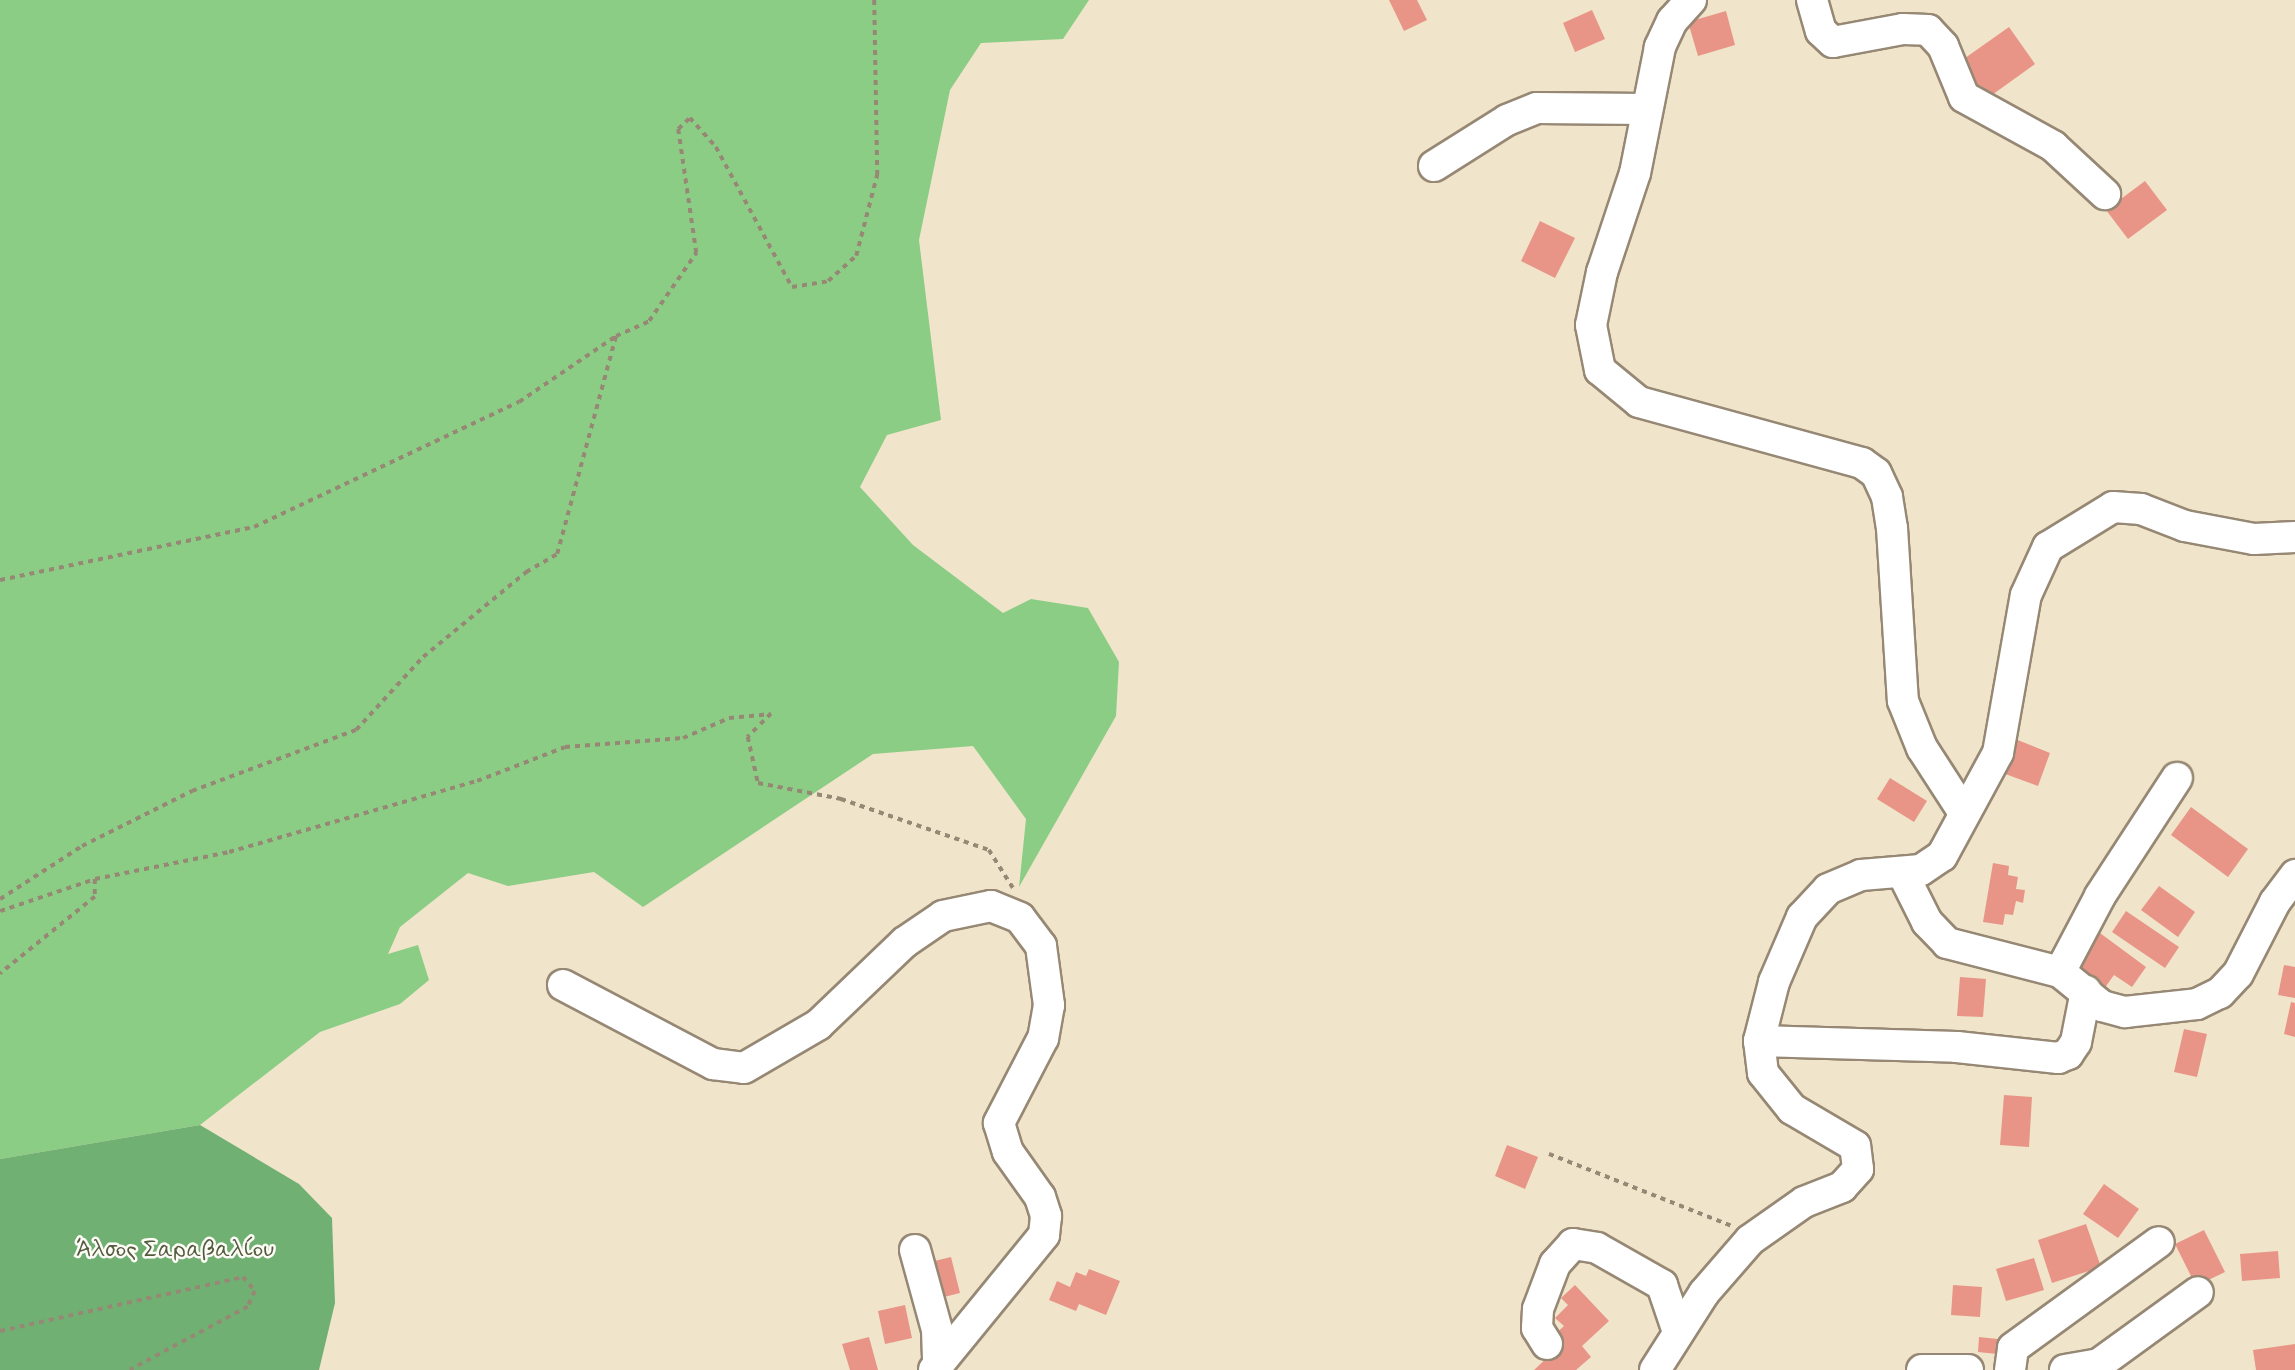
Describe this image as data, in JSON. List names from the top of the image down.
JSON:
{
  "parks": ["Άλσος Σαραβαλίου"]
}
